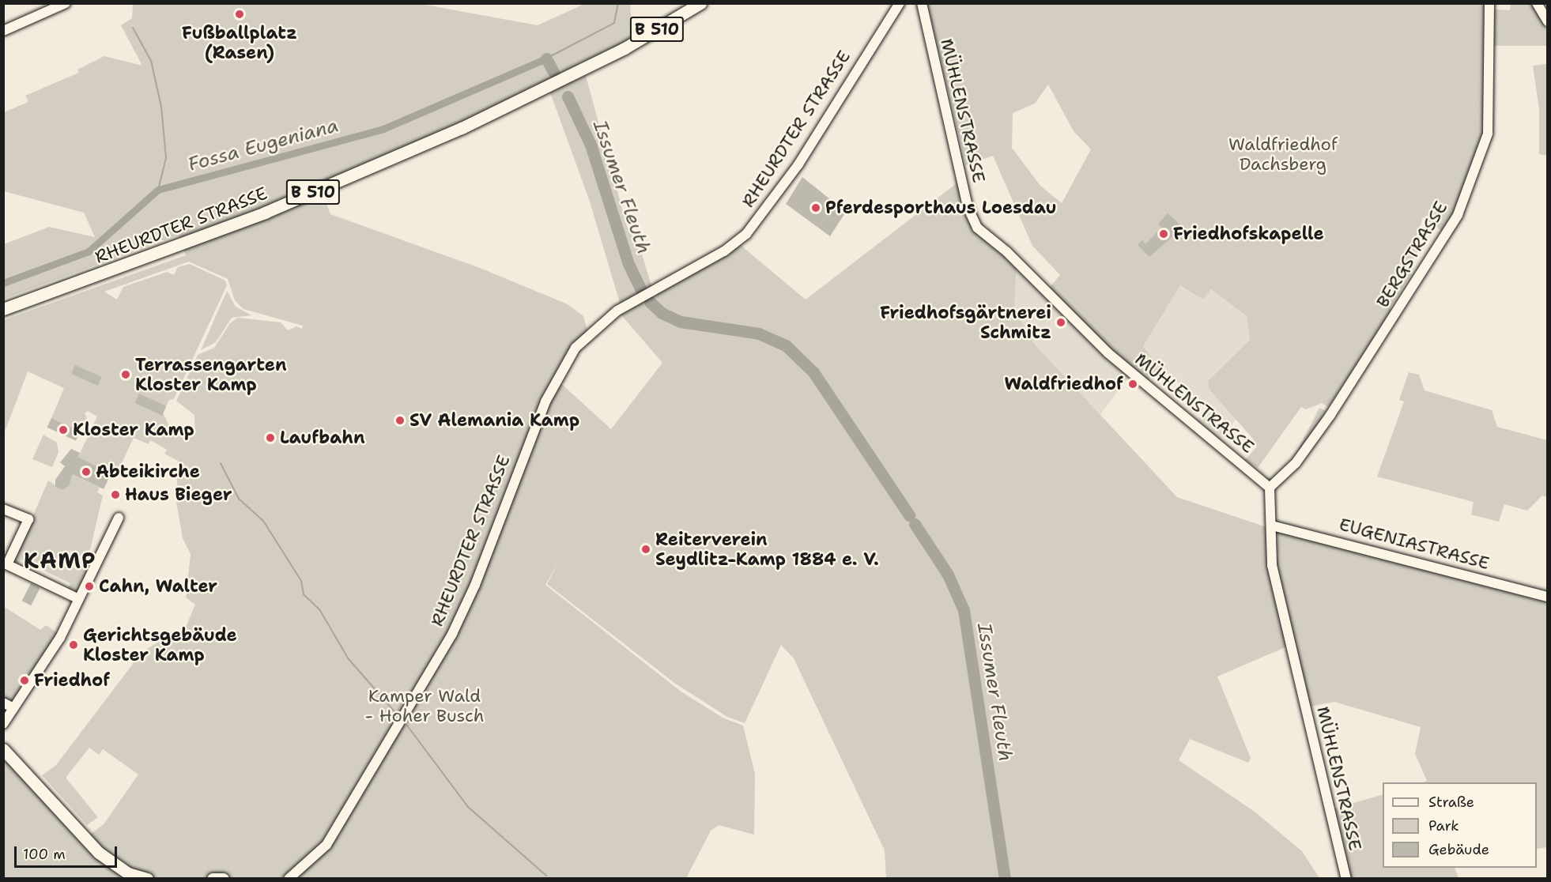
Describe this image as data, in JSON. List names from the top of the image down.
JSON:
{
  "streets": {
    "main road": ["B 510", "RHEURDTER STRASSE"],
    "street": ["MÜHLENSTRASSE", "BERGSTRASSE", "EUGENIASTRASSE"]
  },
  "crossings": [
    ["MÜHLENSTRASSE", "BERGSTRASSE"],
    ["MÜHLENSTRASSE", "EUGENIASTRASSE"]
  ],
  "districts": ["KAMP"],
  "water": ["Fossa Eugeniana", "Issumer Fleuth"],
  "parks": ["Waldfriedhof Dachsberg", "Kamper Wald - Hoher Busch"],
  "places": [
    "Fußballplatz (Rasen)",
    "Pferdesporthaus Loesdau",
    "Friedhofskapelle",
    "Friedhofsgärtnerei Schmitz",
    "Terrassengarten Kloster Kamp",
    "Waldfriedhof",
    "SV Alemania Kamp",
    "Kloster Kamp",
    "Laufbahn",
    "Abteikirche",
    "Haus Bieger",
    "Reiterverein Seydlitz-Kamp 1884 e. V.",
    "Cahn, Walter",
    "Gerichtsgebäude Kloster Kamp",
    "Friedhof"
  ],
  "legend": ["Straße", "Park", "Gebäude"],
  "scale_bar": "100 m"
}
